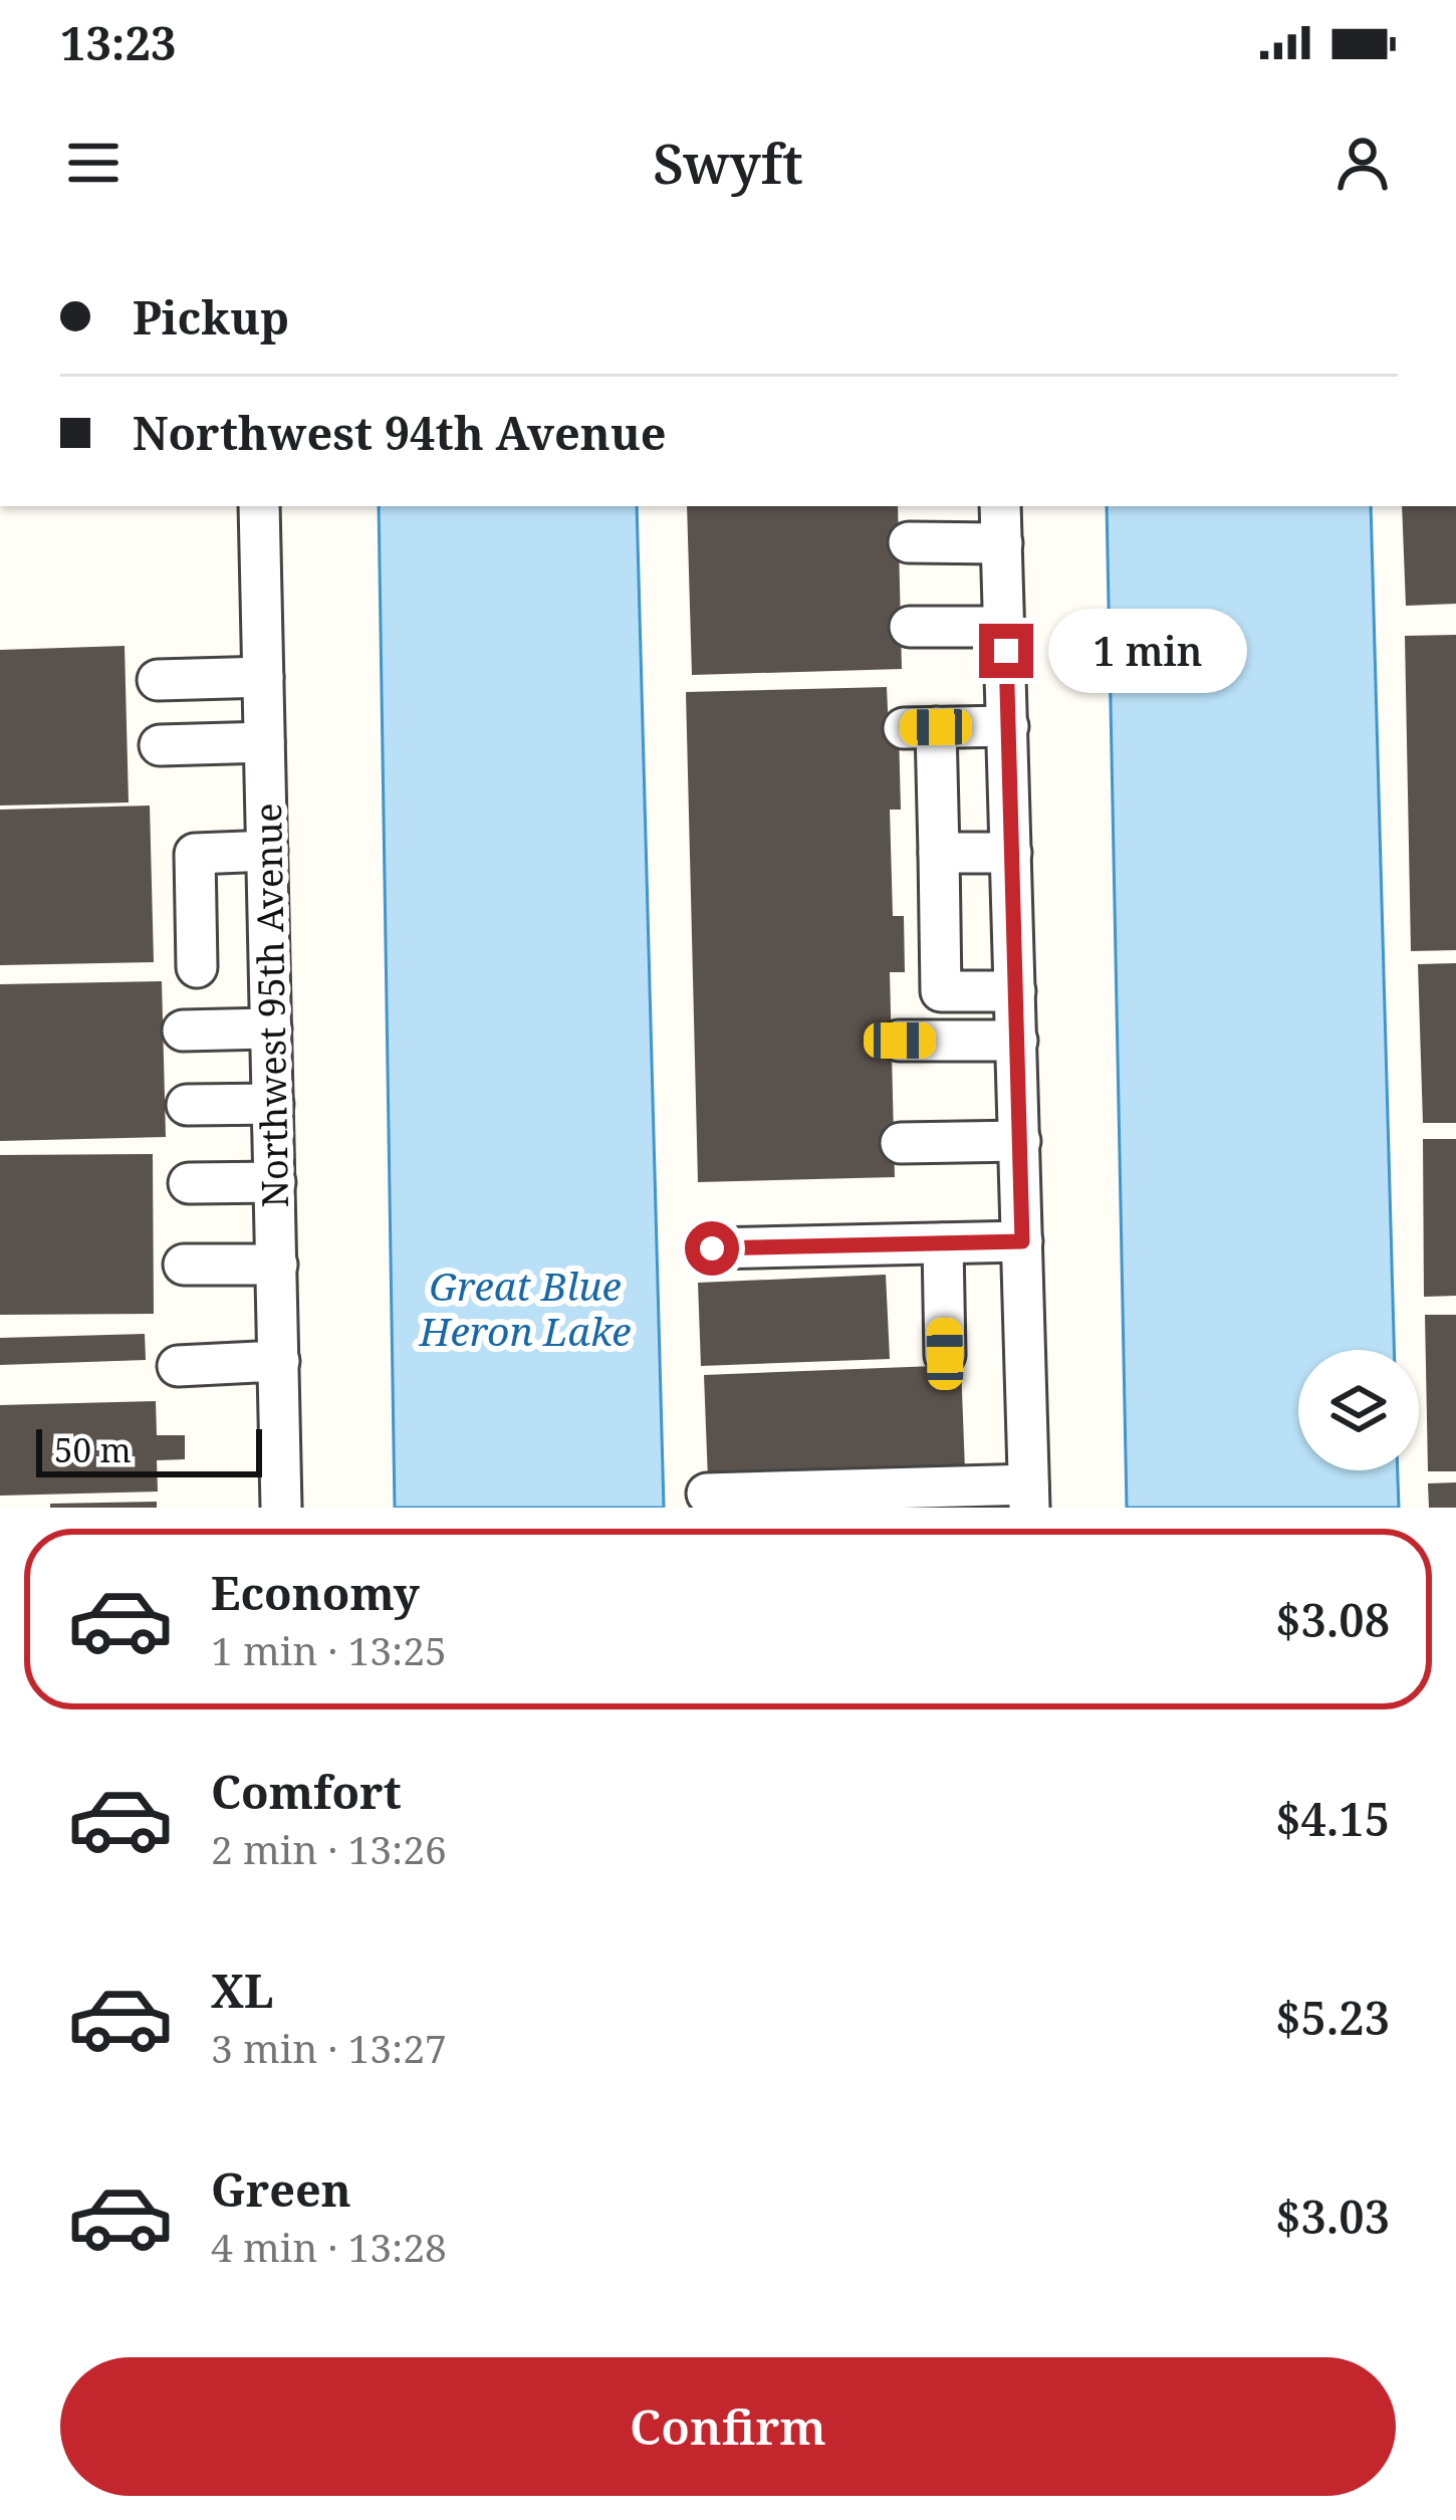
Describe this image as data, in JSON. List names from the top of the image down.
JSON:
{
  "streets": {
    "street": ["Northwest 95th Avenue"]
  },
  "water": ["Great Blue Heron Lake"],
  "scale_bar": "50 m",
  "page": {
    "status": "13:23",
    "header": "Swyft",
    "banner": ["Pickup", "Northwest 94th Avenue"],
    "bubble": "1 min",
    "scale": "50 m",
    "list": [
      {
        "name": "Economy",
        "note": "1 min · 13:25",
        "value": "$3.08"
      },
      {
        "name": "Comfort",
        "note": "2 min · 13:26",
        "value": "$4.15"
      },
      {
        "name": "XL",
        "note": "3 min · 13:27",
        "value": "$5.23"
      },
      {
        "name": "Green",
        "note": "4 min · 13:28",
        "value": "$3.03"
      }
    ],
    "buttons": "Confirm"
  }
}
